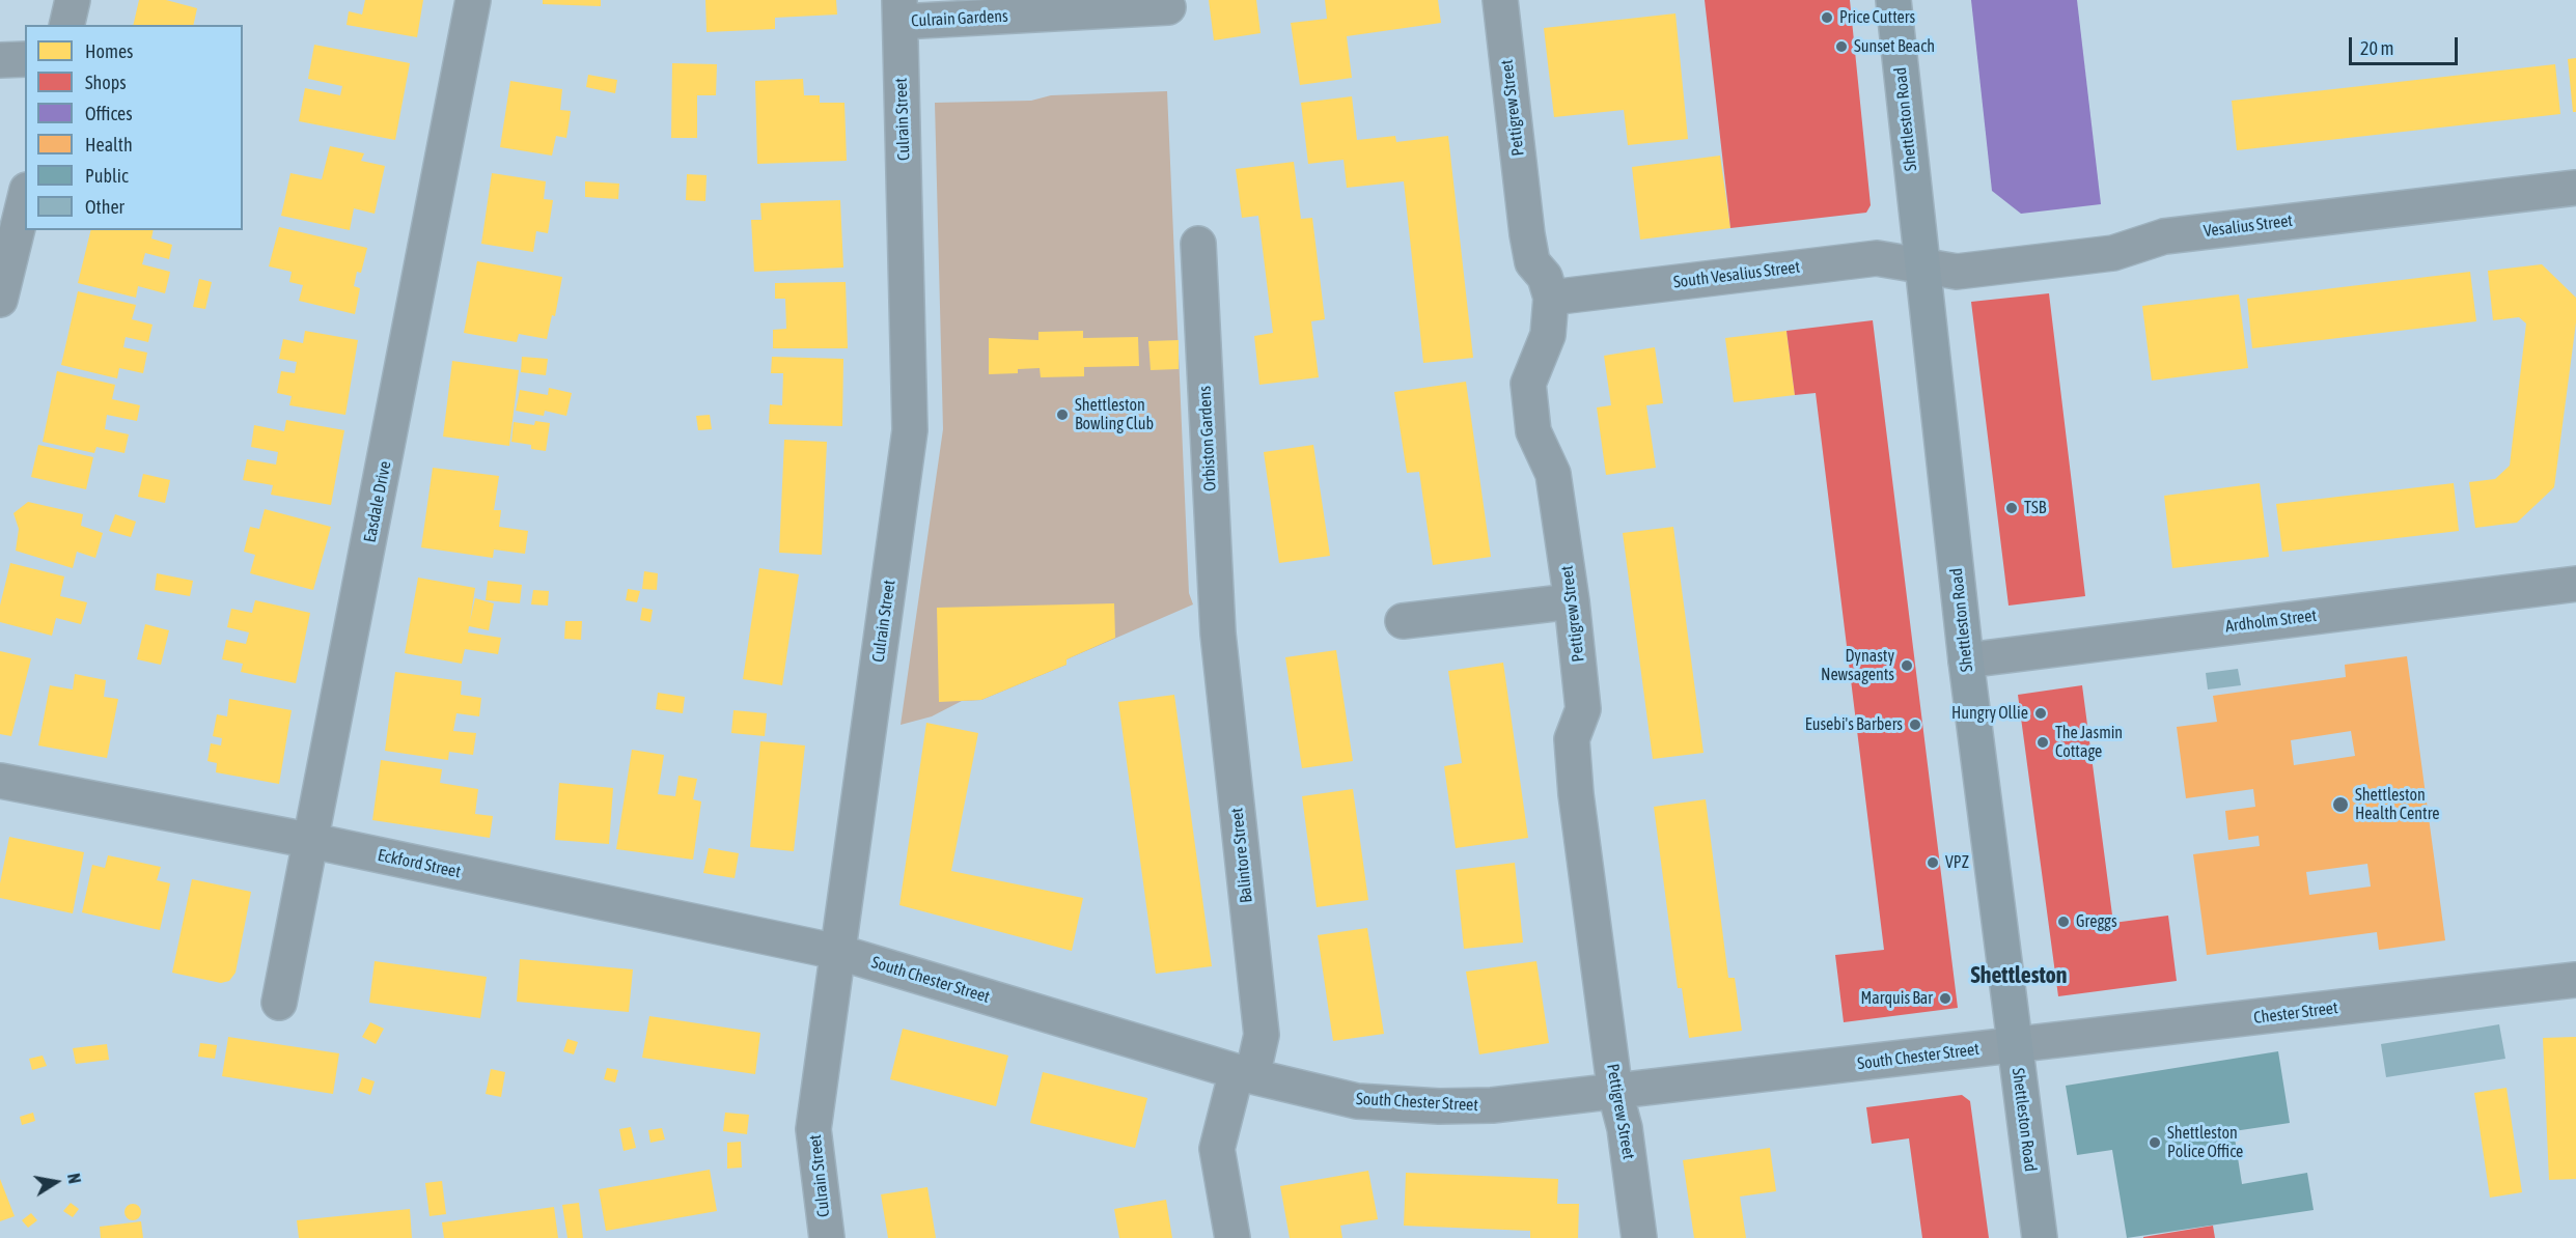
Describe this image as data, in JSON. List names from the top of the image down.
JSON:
{
  "streets": {
    "street": [
      "Culrain Gardens",
      "Pettigrew Street",
      "Culrain Street",
      "Shettleston Road",
      "Vesalius Street",
      "South Vesalius Street",
      "Orbiston Gardens",
      "Easdale Drive",
      "Ardholm Street",
      "Balintore Street",
      "Eckford Street",
      "South Chester Street",
      "Chester Street"
    ]
  },
  "crossings": [
    ["Culrain Gardens", "Culrain Street"],
    ["Pettigrew Street", "South Vesalius Street"],
    ["Pettigrew Street", "South Chester Street"],
    ["Culrain Street", "Eckford Street"],
    ["Culrain Street", "South Chester Street"],
    ["Shettleston Road", "Vesalius Street"],
    ["Shettleston Road", "South Vesalius Street"],
    ["Shettleston Road", "Ardholm Street"],
    ["Shettleston Road", "South Chester Street"],
    ["Shettleston Road", "Chester Street"],
    ["Vesalius Street", "South Vesalius Street"],
    ["Orbiston Gardens", "Balintore Street"],
    ["Easdale Drive", "Eckford Street"],
    ["Balintore Street", "South Chester Street"],
    ["Eckford Street", "South Chester Street"],
    ["South Chester Street", "Chester Street"]
  ],
  "districts": ["Shettleston"],
  "places": [
    "Price Cutters",
    "Sunset Beach",
    "Shettleston Bowling Club",
    "TSB",
    "Dynasty Newsagents",
    "Hungry Ollie",
    "Eusebi's Barbers",
    "The Jasmin Cottage",
    "Shettleston Health Centre",
    "VPZ",
    "Greggs",
    "Marquis Bar",
    "Shettleston Police Office"
  ],
  "legend": [
    "Homes",
    "Shops",
    "Offices",
    "Health",
    "Public",
    "Other"
  ],
  "scale_bar": "20 m",
  "north": "right"
}
